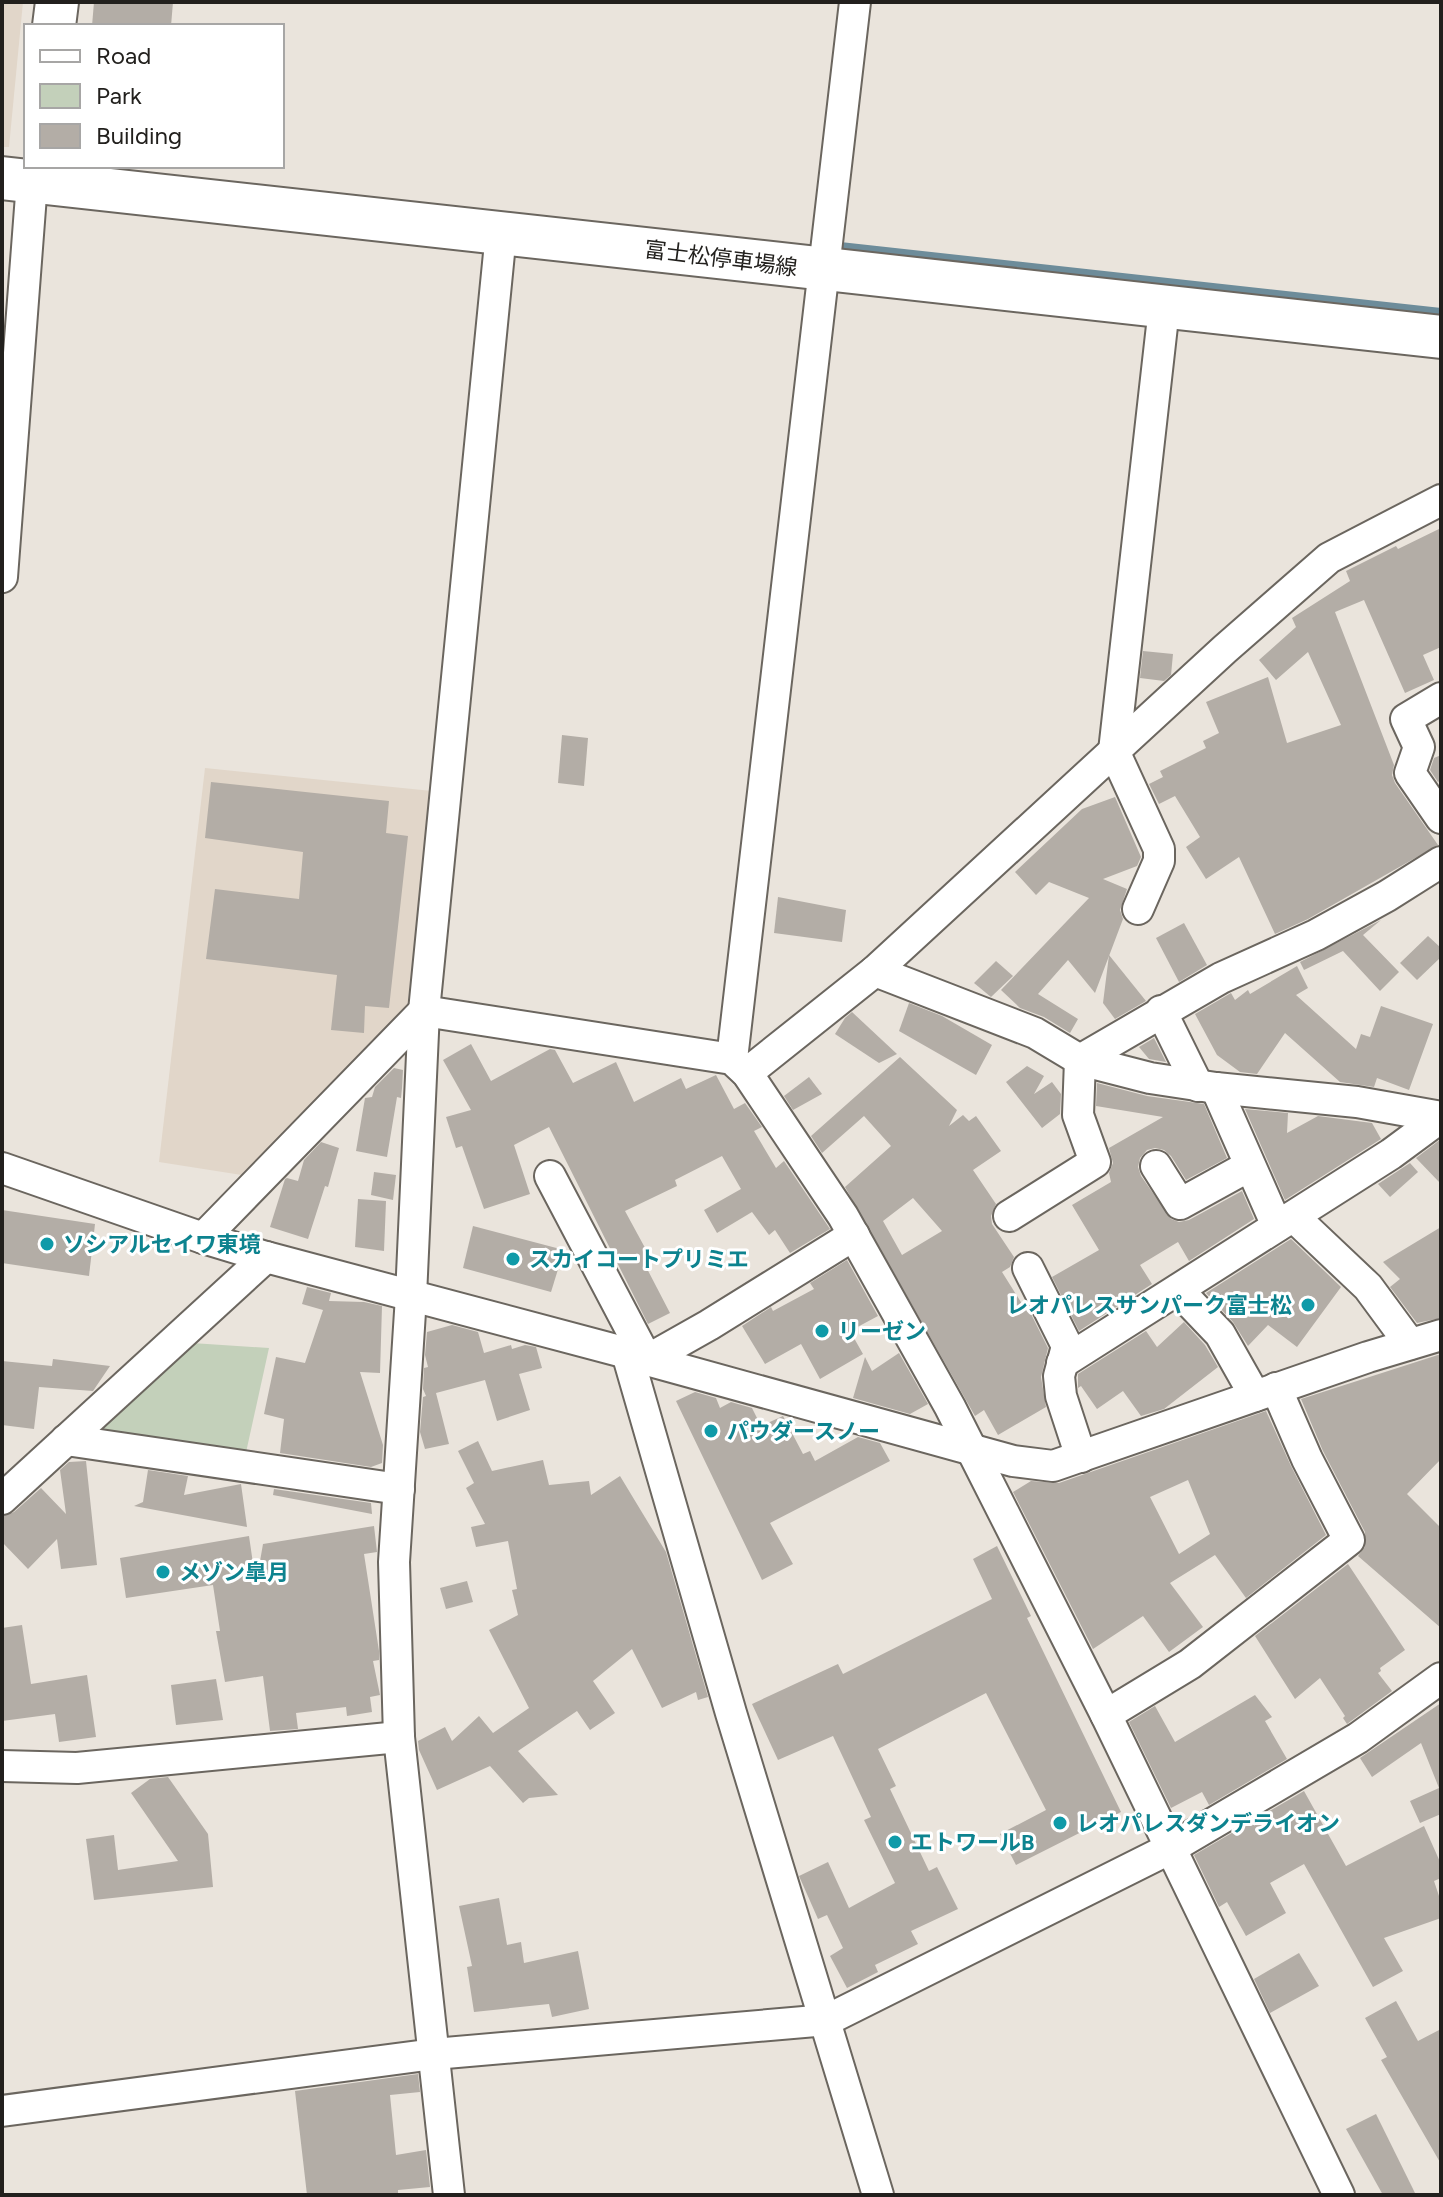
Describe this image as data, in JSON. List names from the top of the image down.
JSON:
{
  "streets": {
    "main road": ["富士松停車場線"]
  },
  "places": [
    "ソシアルセイワ東境",
    "スカイコートプリミエ",
    "レオパレスサンパーク富士松",
    "リーゼン",
    "パウダースノー",
    "メゾン皐月",
    "レオパレスダンデライオン",
    "エトワールB"
  ],
  "legend": ["Road", "Park", "Building"]
}
